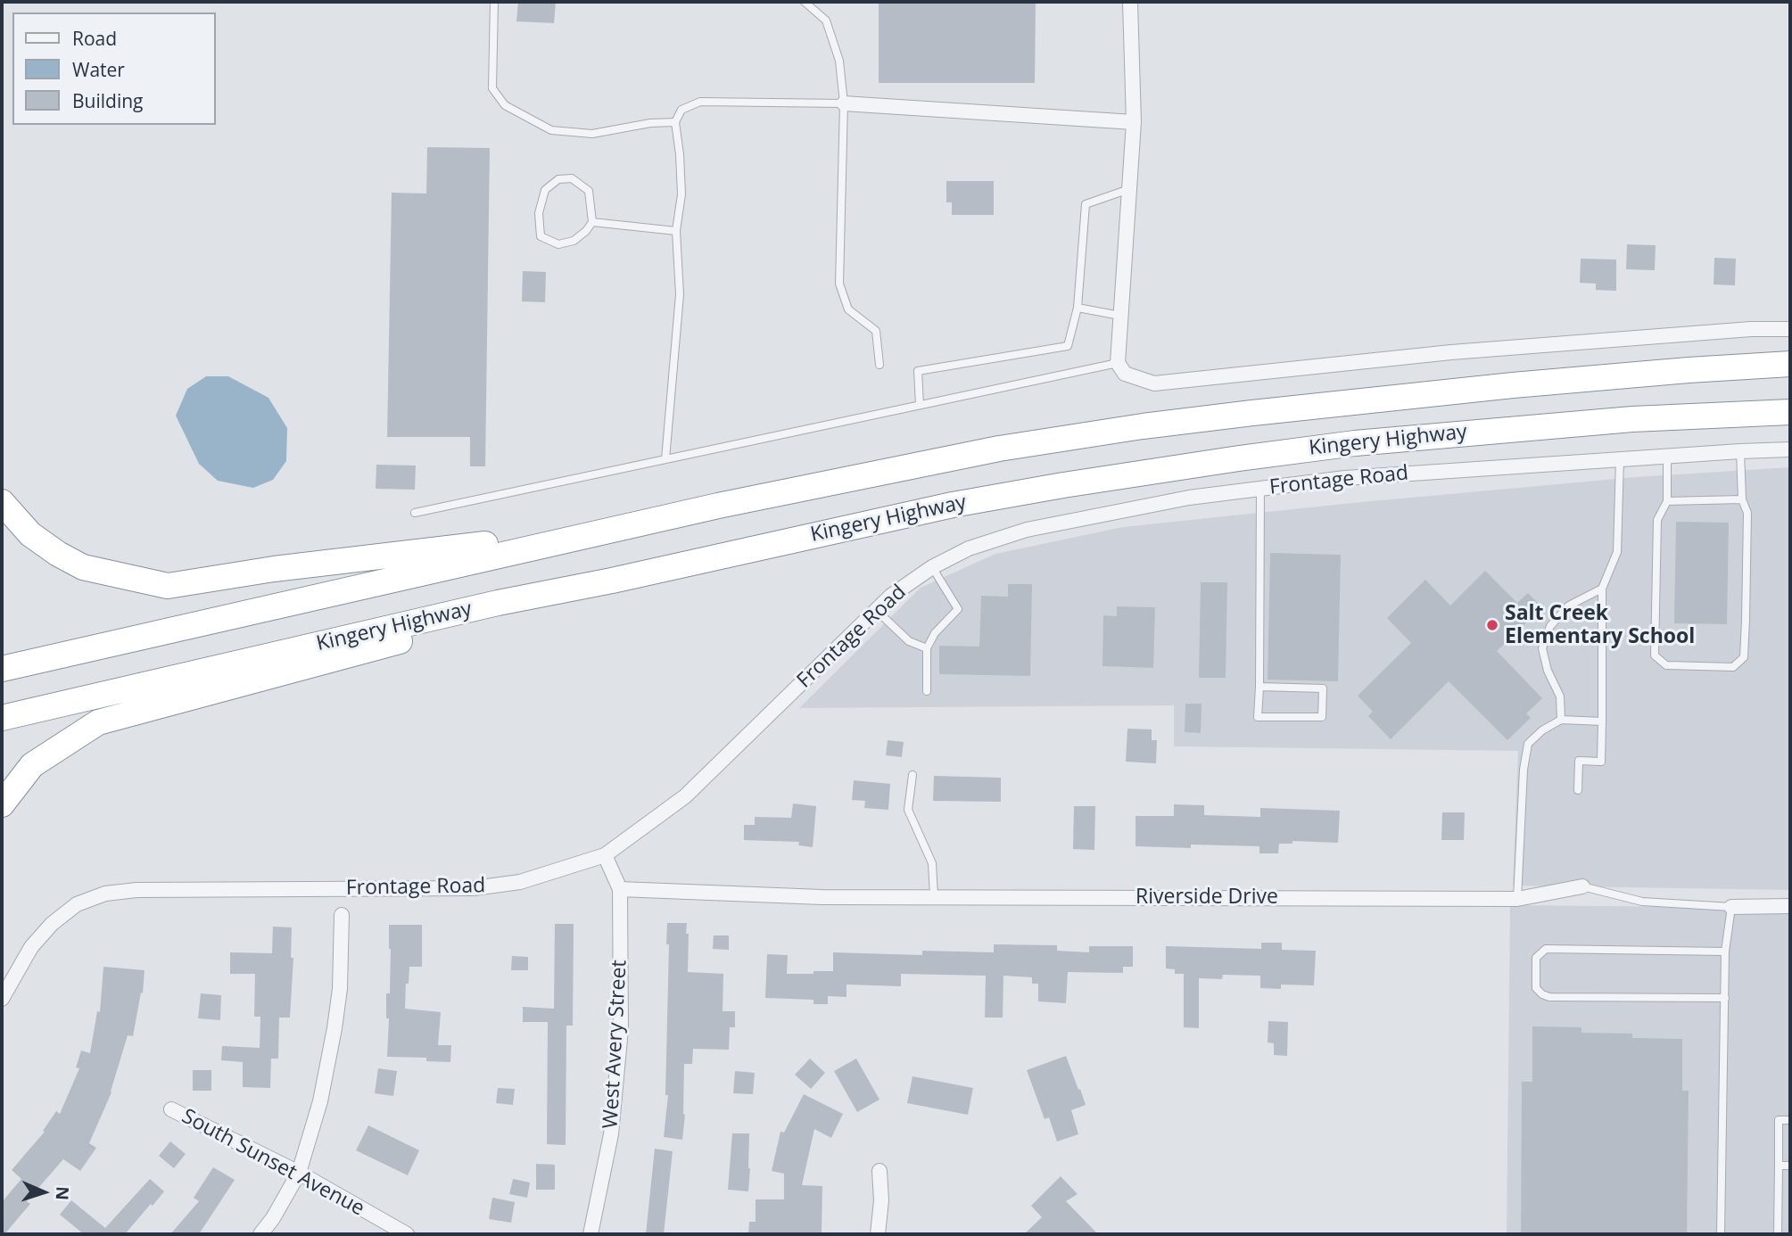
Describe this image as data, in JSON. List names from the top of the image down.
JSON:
{
  "streets": {
    "highway": ["Kingery Highway"],
    "street": [
      "Frontage Road",
      "Riverside Drive",
      "West Avery Street",
      "South Sunset Avenue"
    ]
  },
  "crossings": [
    ["Frontage Road", "West Avery Street"],
    ["Riverside Drive", "West Avery Street"]
  ],
  "places": ["Salt Creek Elementary School"],
  "legend": ["Road", "Water", "Building"],
  "north": "right"
}
